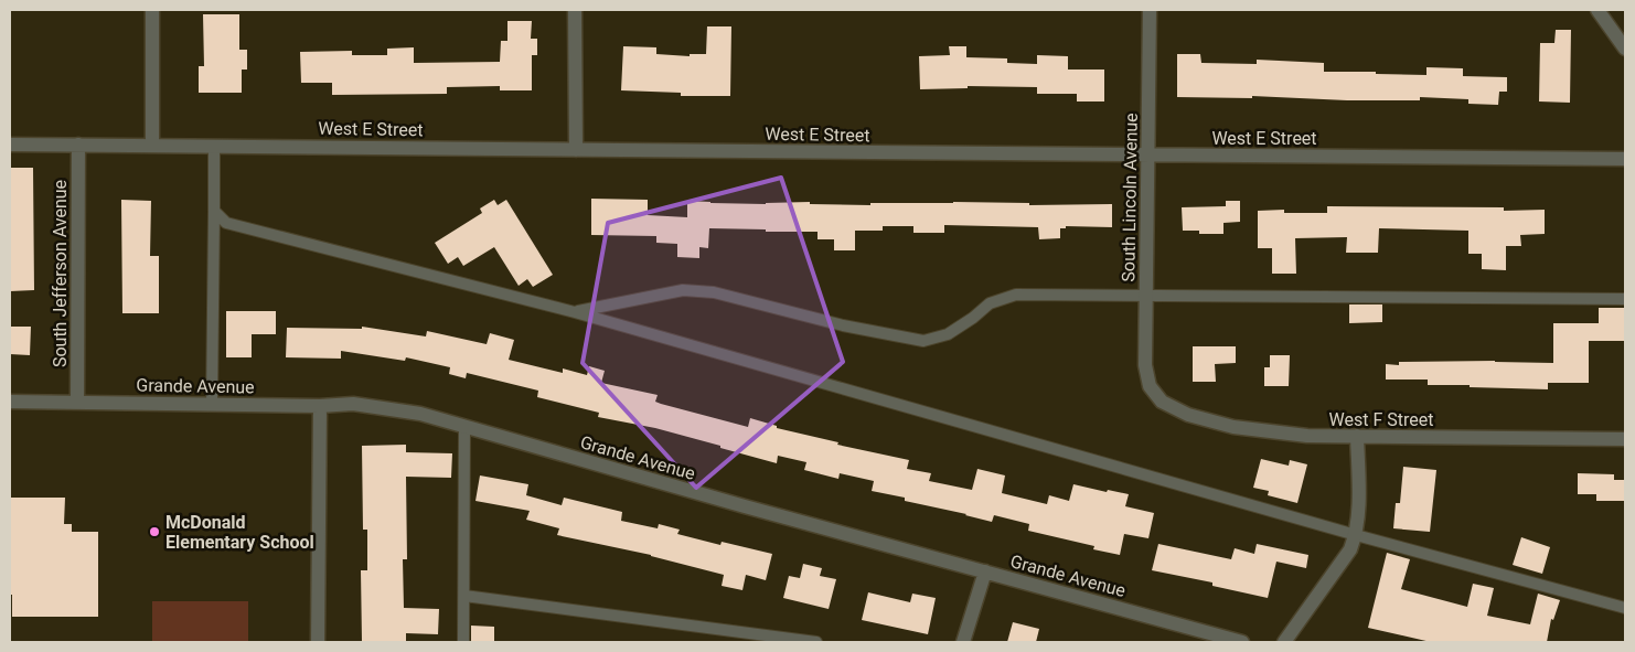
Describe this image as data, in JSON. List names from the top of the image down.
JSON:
{
  "streets": {
    "street": [
      "West E Street",
      "South Lincoln Avenue",
      "South Jefferson Avenue",
      "Grande Avenue",
      "West F Street"
    ]
  },
  "crossings": [
    ["West E Street", "South Lincoln Avenue"],
    ["West E Street", "South Jefferson Avenue"],
    ["South Lincoln Avenue", "West F Street"],
    ["South Jefferson Avenue", "Grande Avenue"]
  ],
  "places": ["McDonald Elementary School"]
}
